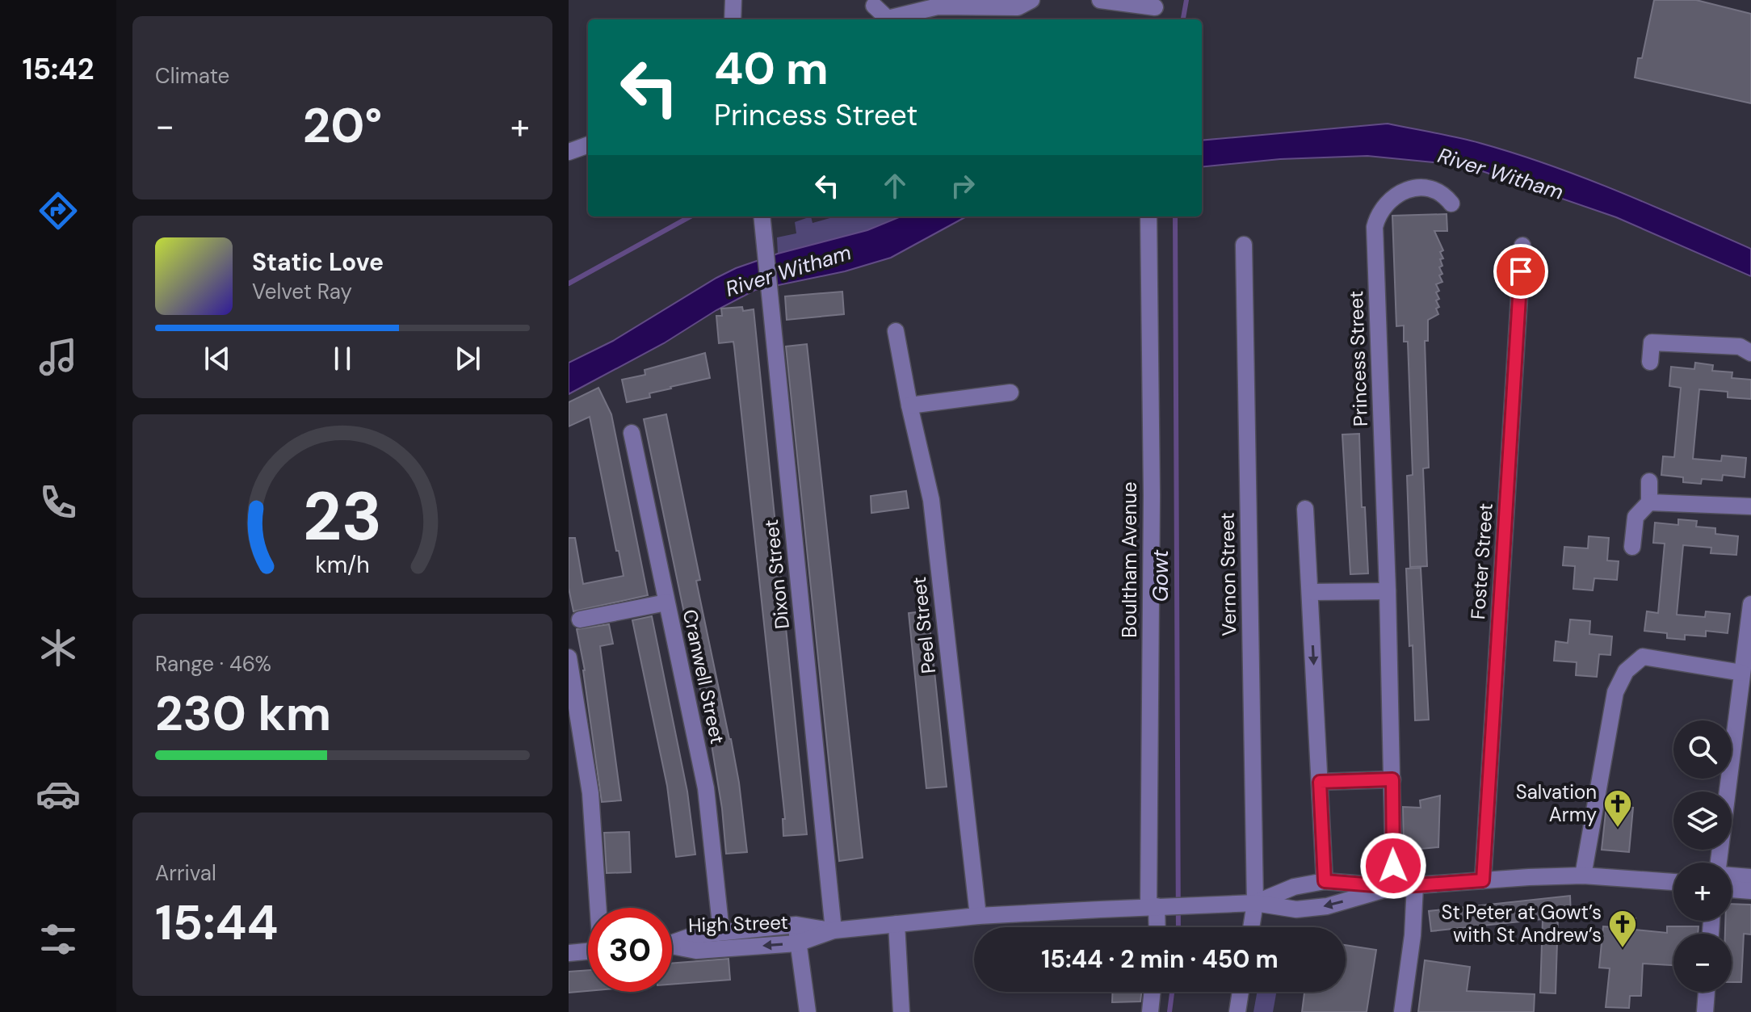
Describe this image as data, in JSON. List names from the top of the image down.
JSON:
{
  "streets": {
    "street": [
      "Princess Street",
      "Boultham Avenue",
      "Foster Street",
      "Dixon Street",
      "Vernon Street",
      "Peel Street",
      "Cranwell Street",
      "High Street"
    ]
  },
  "crossings": [
    ["Dixon Street", "High Street"],
    ["Cranwell Street", "High Street"]
  ],
  "water": ["River Witham", "Gowt"],
  "places": {
    "church": ["Salvation Army", "St Peter at Gowt’s with St Andrew’s"]
  },
  "page": {
    "tabs": "15:42",
    "tile": [
      "Climate",
      ["Range · 46%", "230 km"],
      ["Arrival", "15:44"]
    ],
    "turn": ["40 m", "Princess Street"],
    "heat": ["−", "20°", "+"],
    "song": ["Static Love", "Velvet Ray"],
    "map_buttons": ["+", "−"],
    "limit": "30",
    "trip": "15:44 · 2 min · 450 m",
    "gauge": ["23", "km/h"]
  }
}
